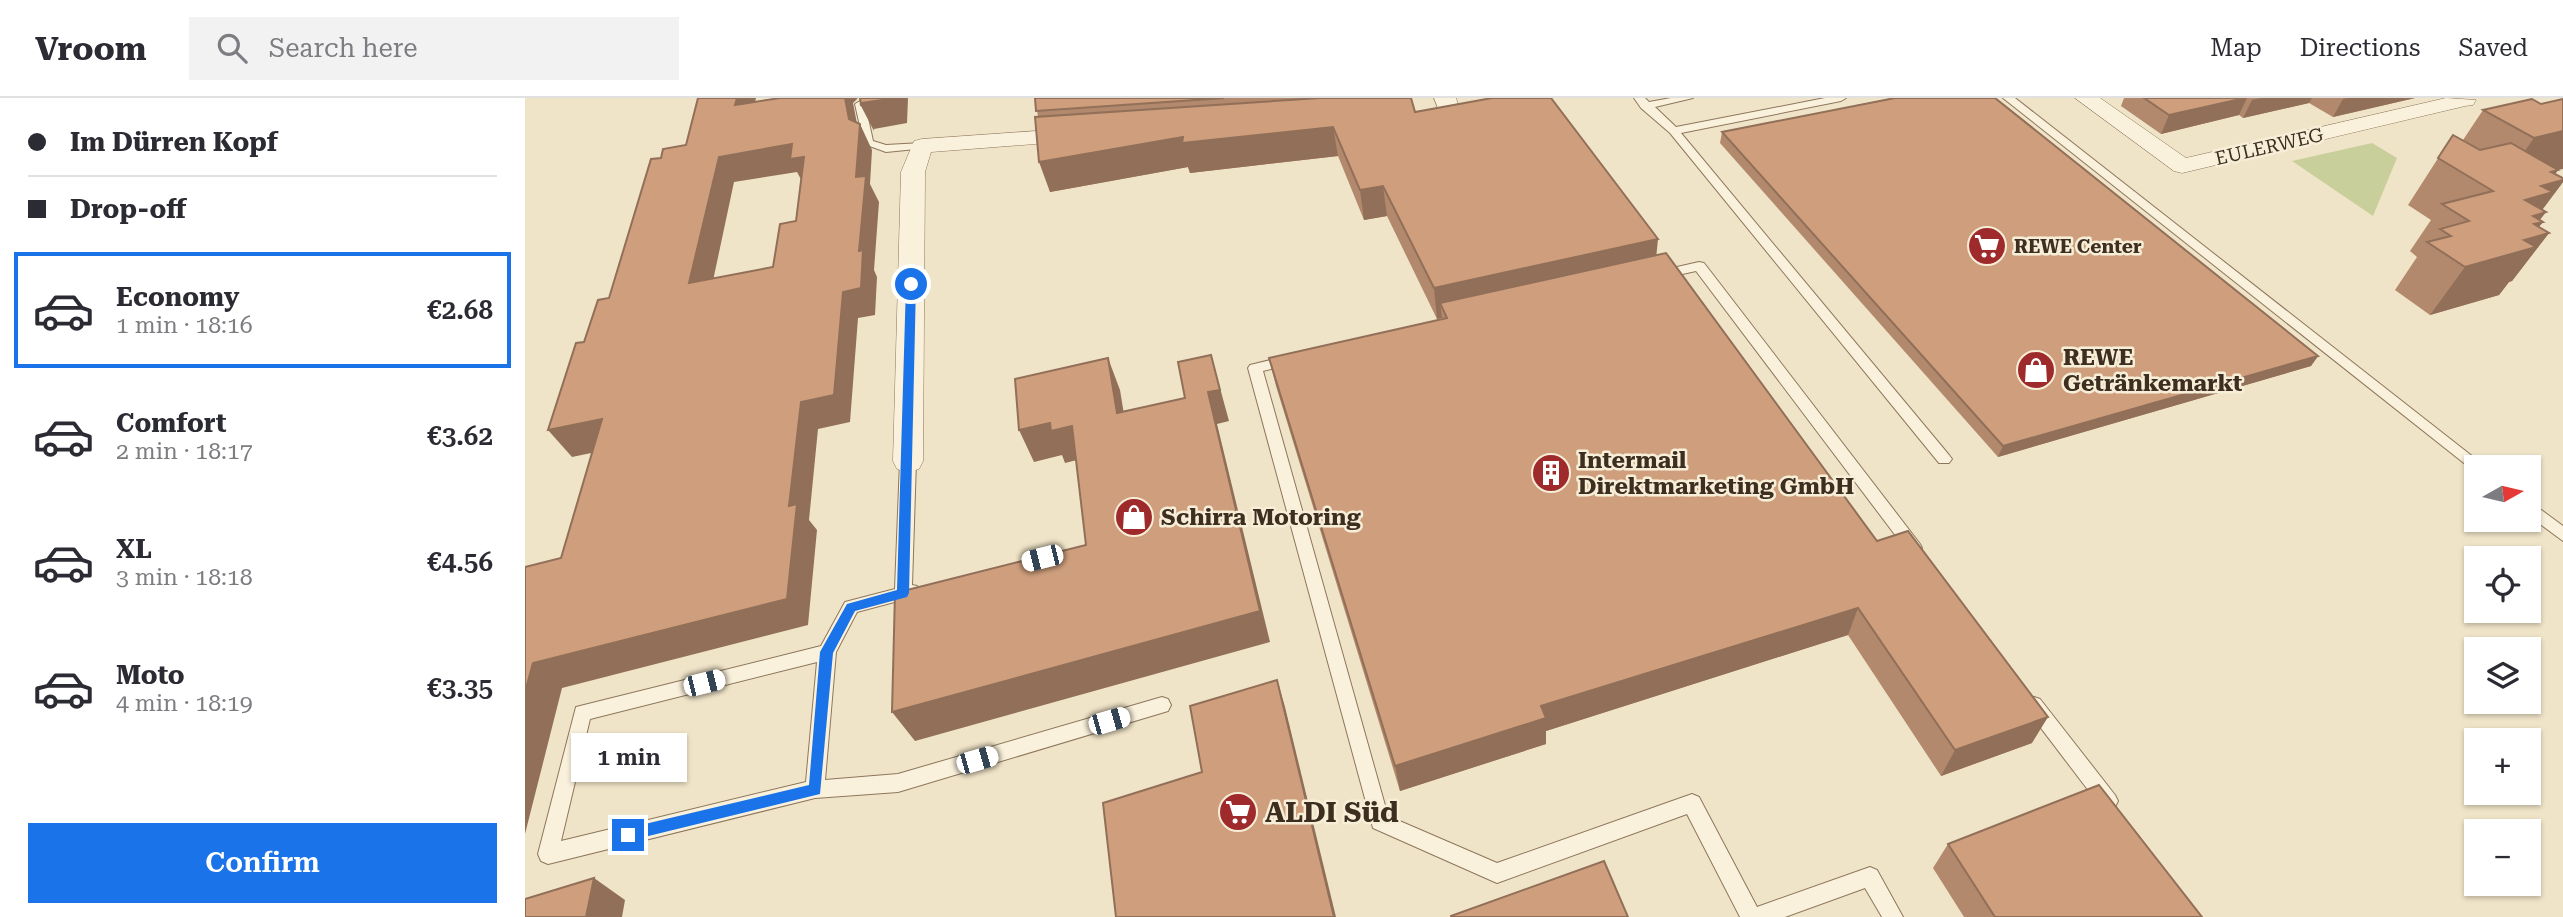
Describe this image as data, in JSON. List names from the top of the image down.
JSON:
{
  "streets": {
    "street": ["EULERWEG"]
  },
  "places": {
    "supermarket": ["REWE Center", "ALDI Süd"],
    "shop": ["REWE Getränkemarkt", "Schirra Motoring"],
    "building": ["Intermail Direktmarketing GmbH"]
  },
  "north": "right",
  "page": {
    "header": "Vroom",
    "search": "Search here",
    "nav": ["Map", "Directions", "Saved"],
    "banner": ["Im Dürren Kopf", "Drop-off"],
    "list": [
      {
        "name": "Economy",
        "note": "1 min · 18:16",
        "value": "€2.68"
      },
      {
        "name": "Comfort",
        "note": "2 min · 18:17",
        "value": "€3.62"
      },
      {
        "name": "XL",
        "note": "3 min · 18:18",
        "value": "€4.56"
      },
      {
        "name": "Moto",
        "note": "4 min · 18:19",
        "value": "€3.35"
      }
    ],
    "map_buttons": ["+", "−"],
    "bubble": "1 min",
    "buttons": "Confirm"
  }
}
